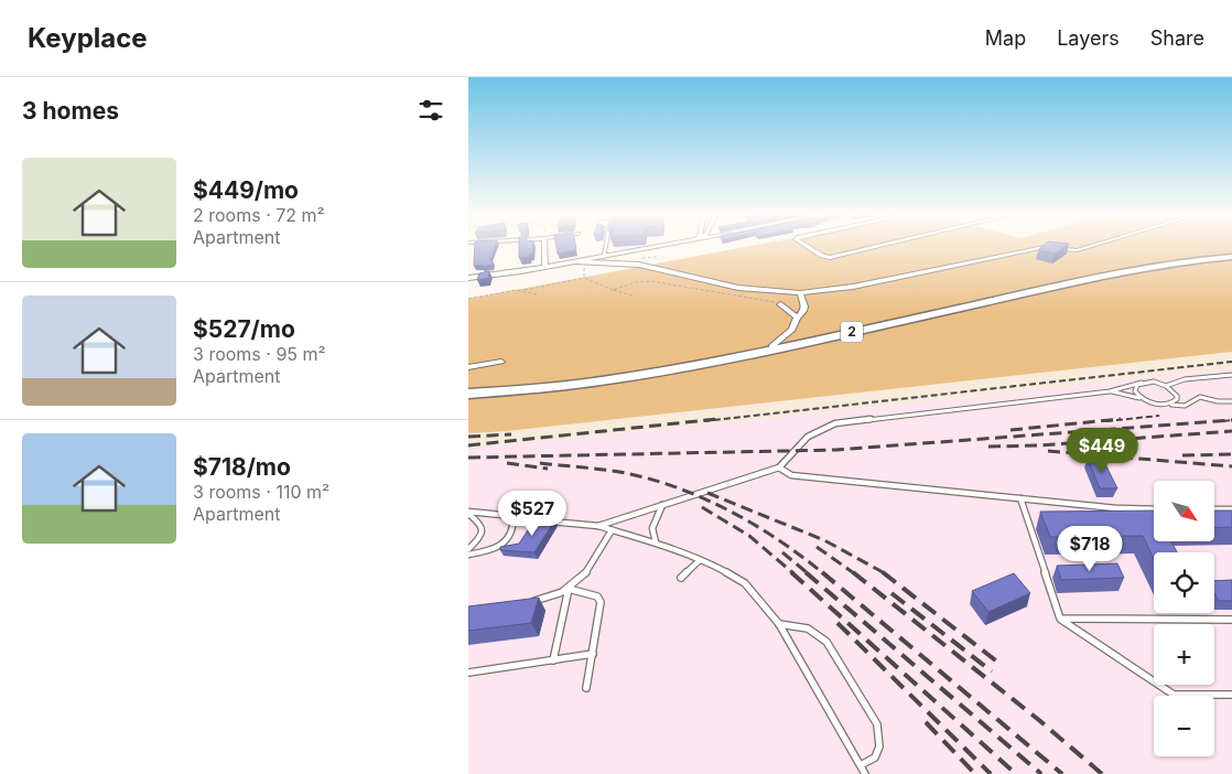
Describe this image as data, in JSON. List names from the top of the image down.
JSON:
{
  "streets": {
    "main road": ["2"]
  },
  "north": "bottom right",
  "page": {
    "header": "Keyplace",
    "nav": ["Map", "Layers", "Share"],
    "heading": "3 homes",
    "list": [
      {
        "name": "$449/mo",
        "note": "2 rooms · 72 m² · Apartment"
      },
      {
        "name": "$527/mo",
        "note": "3 rooms · 95 m² · Apartment"
      },
      {
        "name": "$718/mo",
        "note": "3 rooms · 110 m² · Apartment"
      }
    ],
    "price": ["$449", "$527", "$718"],
    "map_buttons": ["+", "−"]
  }
}
